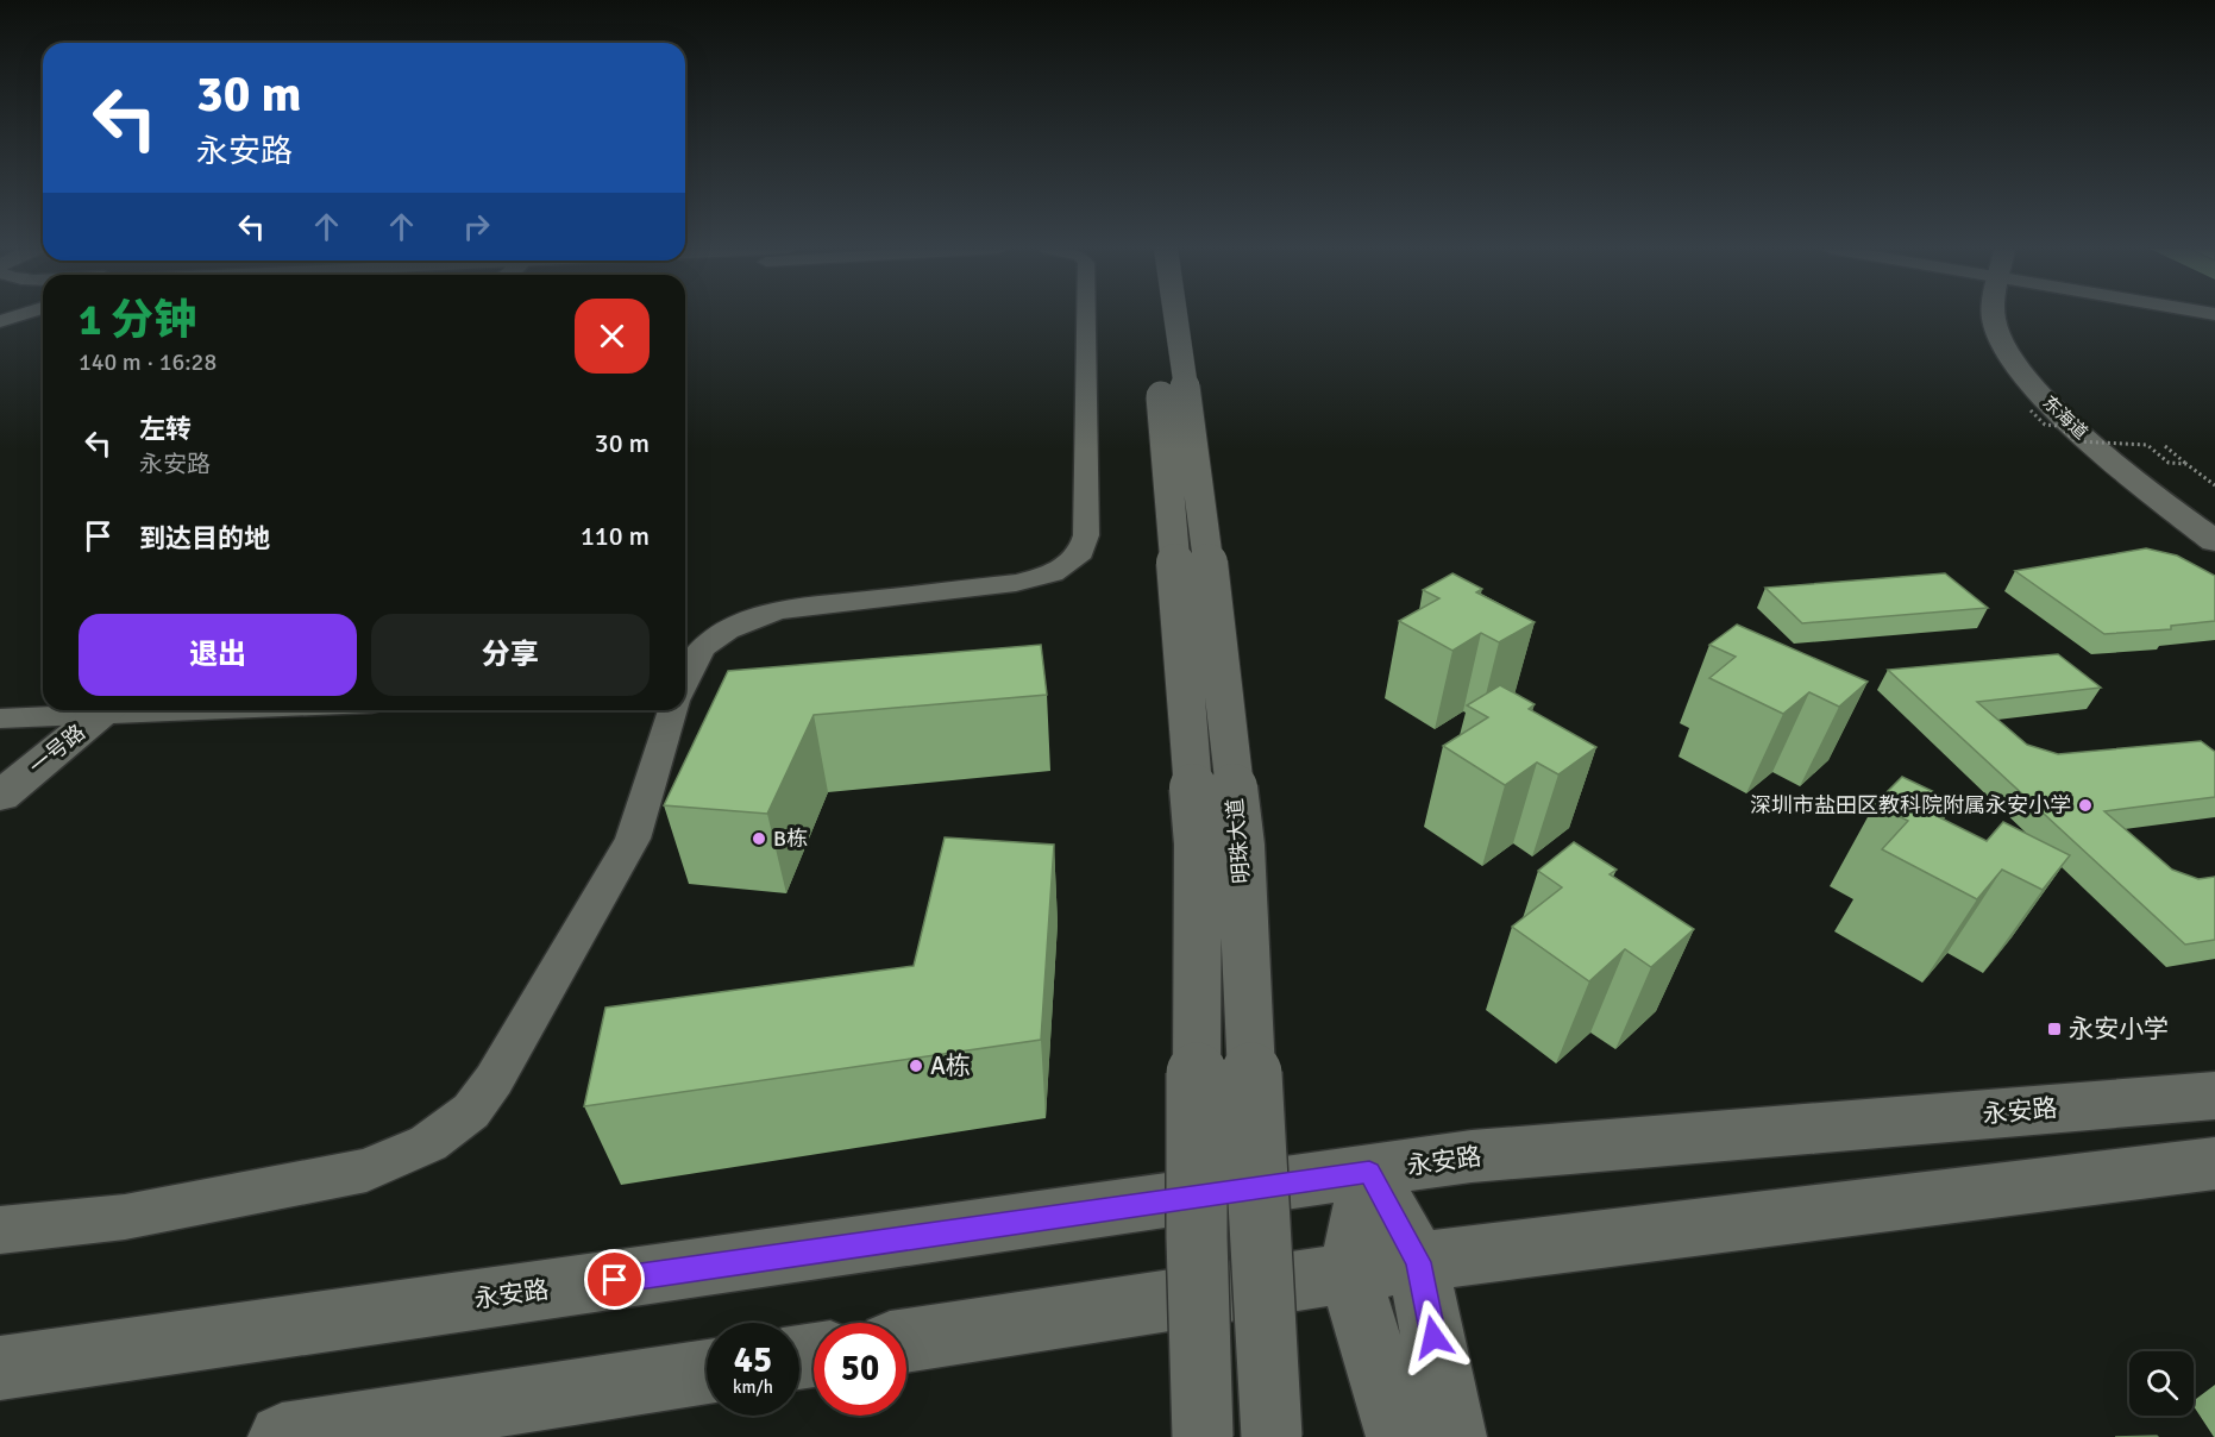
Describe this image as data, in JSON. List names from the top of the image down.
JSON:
{
  "streets": {
    "street": [
      "东海道",
      "一号路",
      "明珠大道",
      "永安路"
    ]
  },
  "places": {
    "other": ["深圳市盐田区教科院附属永安小学", "B栋", "A栋"],
    "transit": ["永安小学"]
  },
  "page": {
    "turn": ["30 m", "永安路"],
    "heading": ["1 分钟", "140 m · 16:28"],
    "list": [
      {
        "name": "左转",
        "note": "永安路",
        "value": "30 m"
      },
      {
        "name": "到达目的地",
        "value": "110 m"
      }
    ],
    "buttons": ["退出", "分享"],
    "speed": "45 km/h",
    "limit": "50"
  }
}
